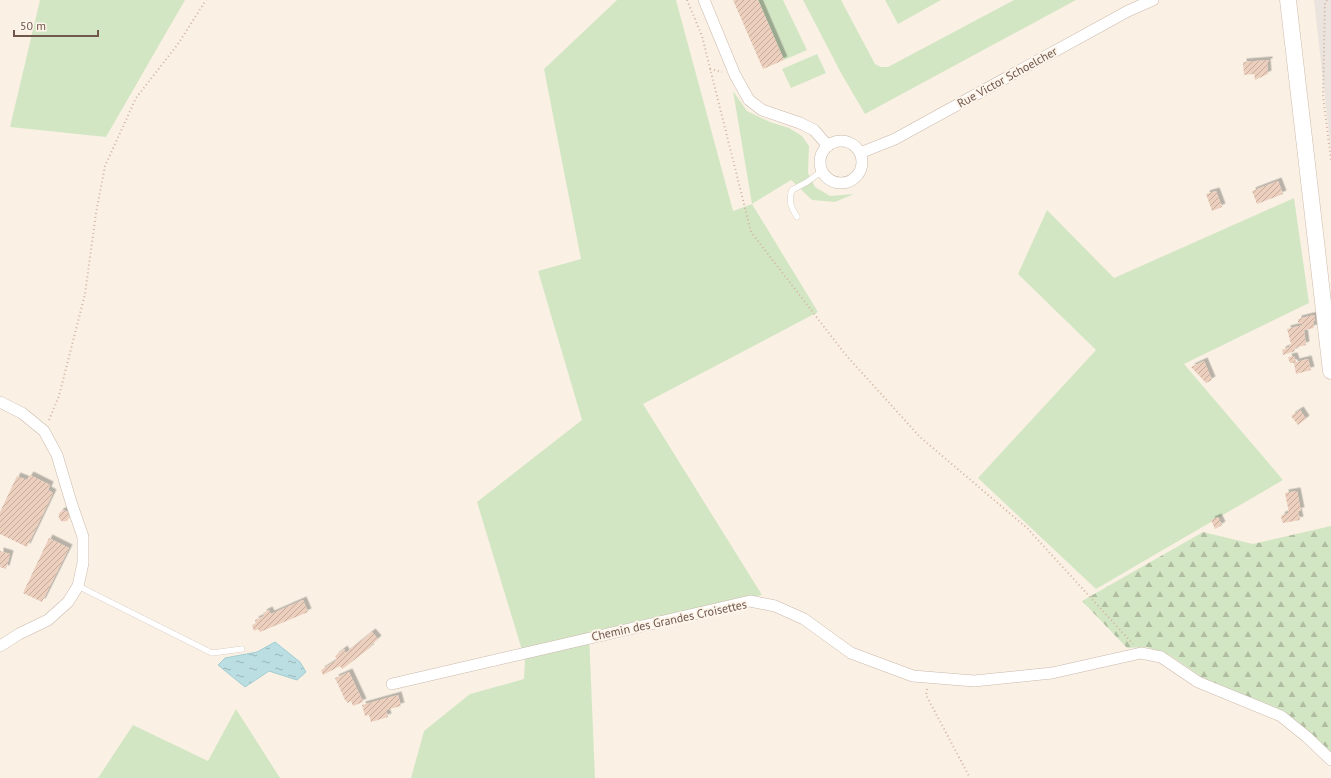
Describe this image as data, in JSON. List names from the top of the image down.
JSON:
{
  "streets": {
    "street": ["Rue Victor Schoelcher", "Chemin des Grandes Croisettes"]
  },
  "scale_bar": "50 m"
}
